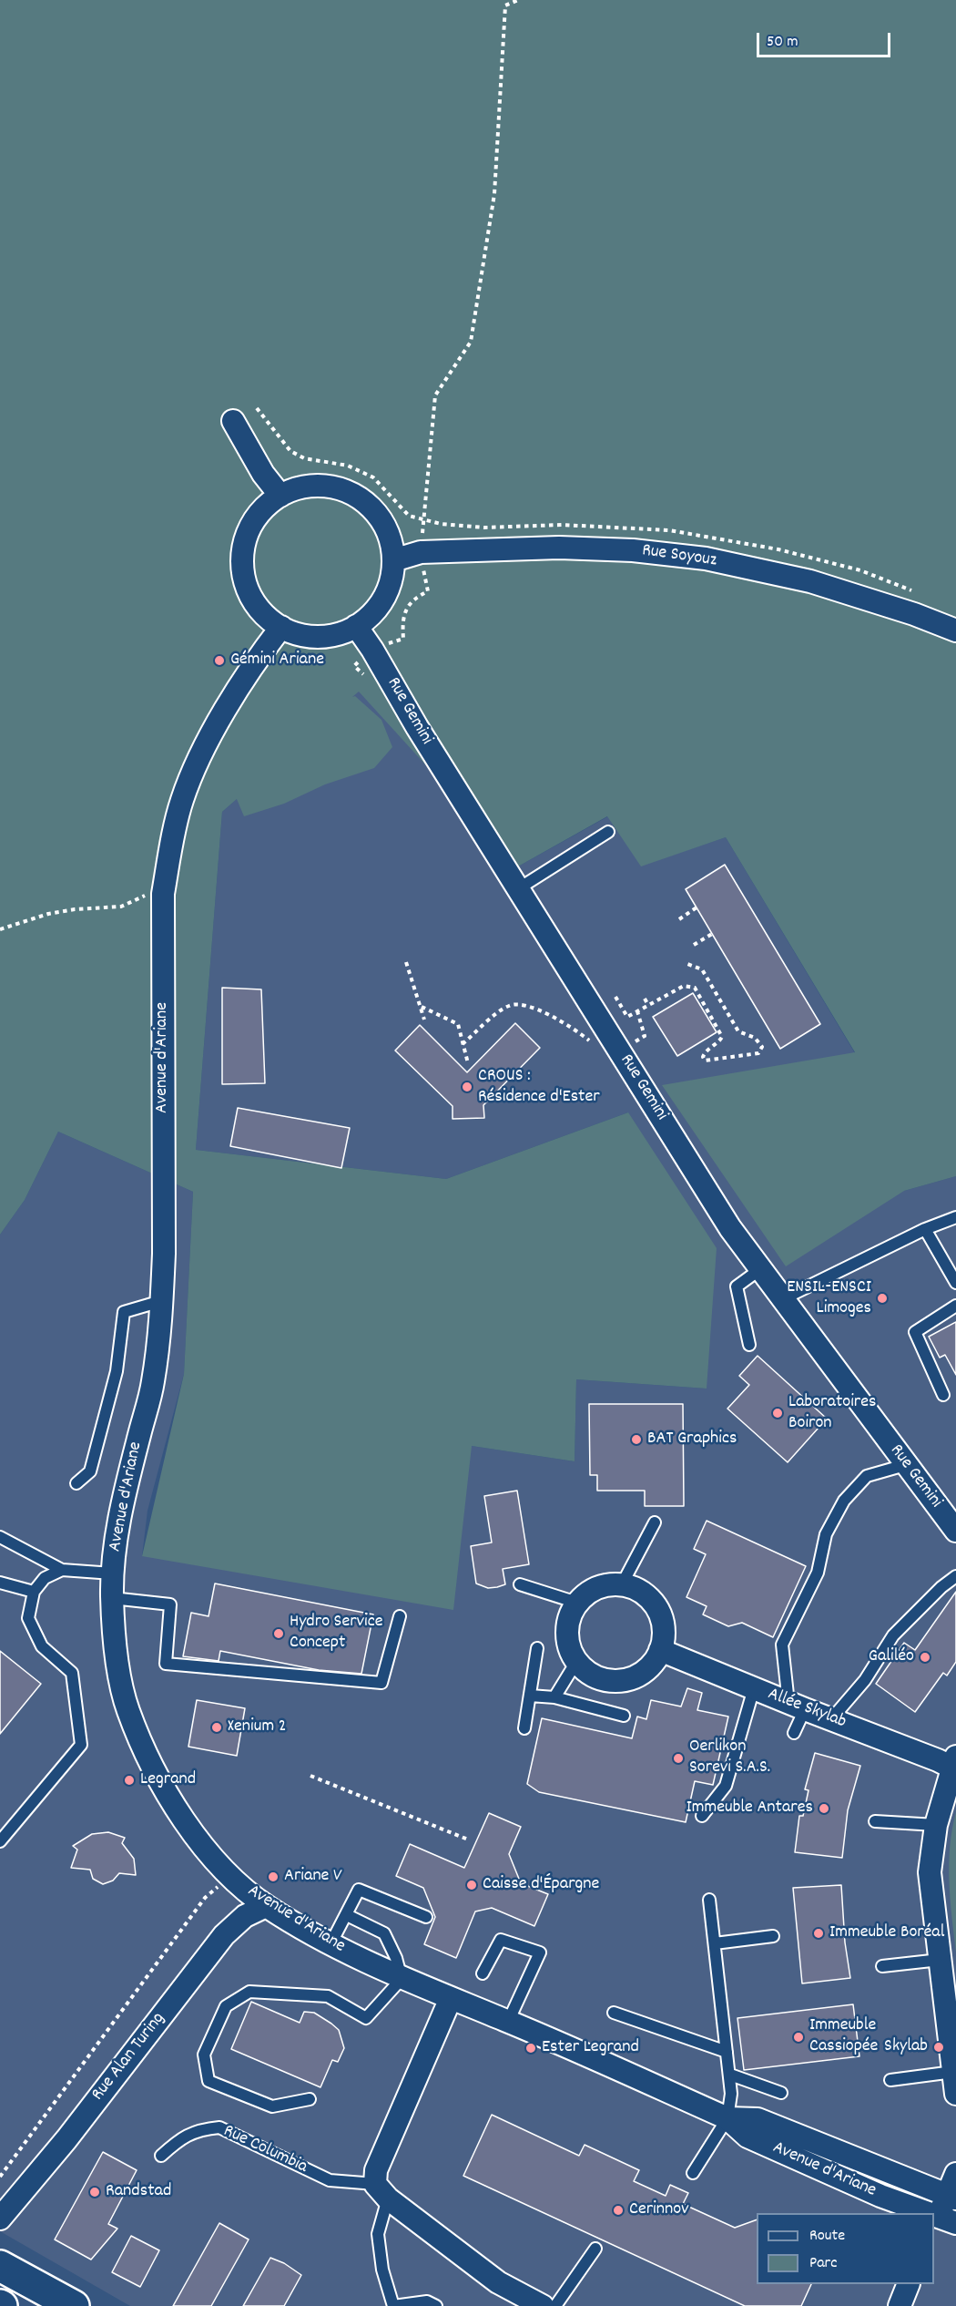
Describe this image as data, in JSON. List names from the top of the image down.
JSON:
{
  "streets": {
    "street": [
      "Rue Soyouz",
      "Rue Gemini",
      "Avenue d'Ariane",
      "Allée Skylab",
      "Rue Alan Turing"
    ],
    "lane": ["Rue Columbia"]
  },
  "crossings": [
    ["Rue Soyouz", "Rue Gemini"],
    ["Rue Soyouz", "Avenue d'Ariane"],
    ["Rue Gemini", "Avenue d'Ariane"],
    ["Avenue d'Ariane", "Rue Alan Turing"]
  ],
  "places": [
    "Gémini Ariane",
    "CROUS : Résidence d'Ester",
    "ENSIL-ENSCI Limoges",
    "Laboratoires Boiron",
    "BAT Graphics",
    "Hydro Service Concept",
    "Galiléo",
    "Xenium 2",
    "Oerlikon Sorevi S.A.S.",
    "Legrand",
    "Immeuble Antares",
    "Ariane V",
    "Caisse d'Épargne",
    "Immeuble Boréal",
    "Immeuble Cassiopée",
    "Skylab",
    "Ester Legrand",
    "Randstad",
    "Cerinnov"
  ],
  "legend": ["Route", "Parc"],
  "scale_bar": "50 m"
}
